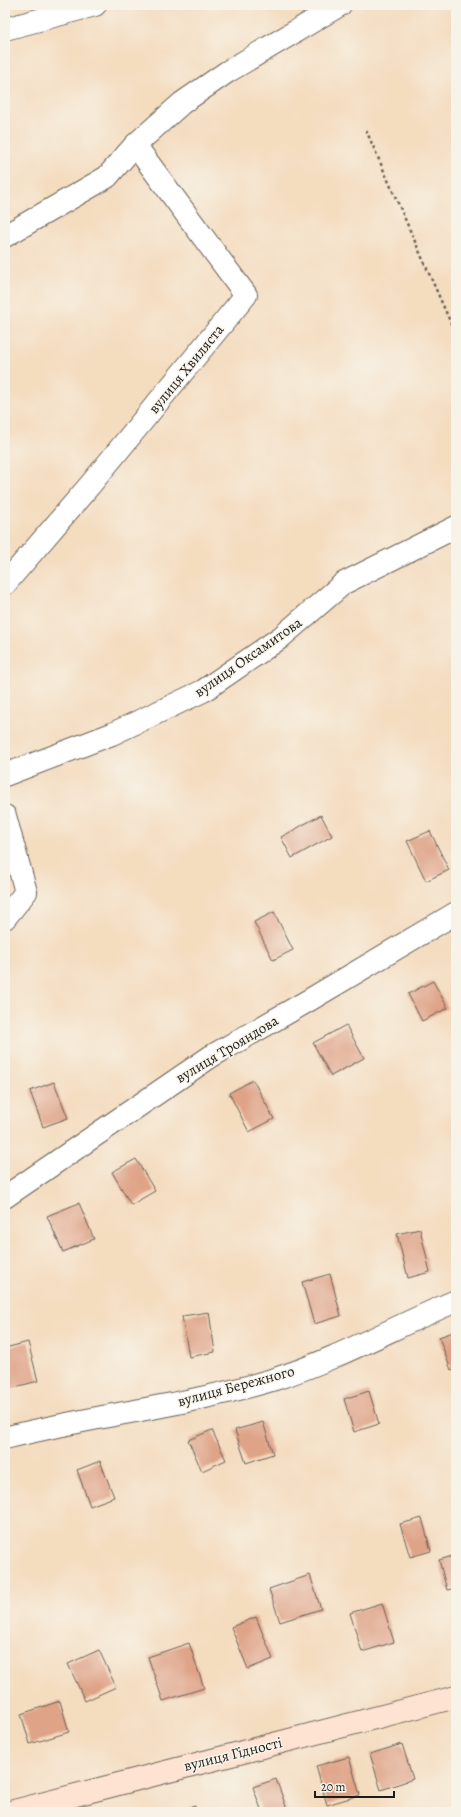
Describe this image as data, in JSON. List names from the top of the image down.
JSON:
{
  "streets": {
    "street": [
      "вулиця Хвиляста",
      "вулиця Оксамитова",
      "вулиця Трояндова",
      "вулиця Бережного",
      "вулиця Гідності"
    ]
  },
  "scale_bar": "20 m"
}
